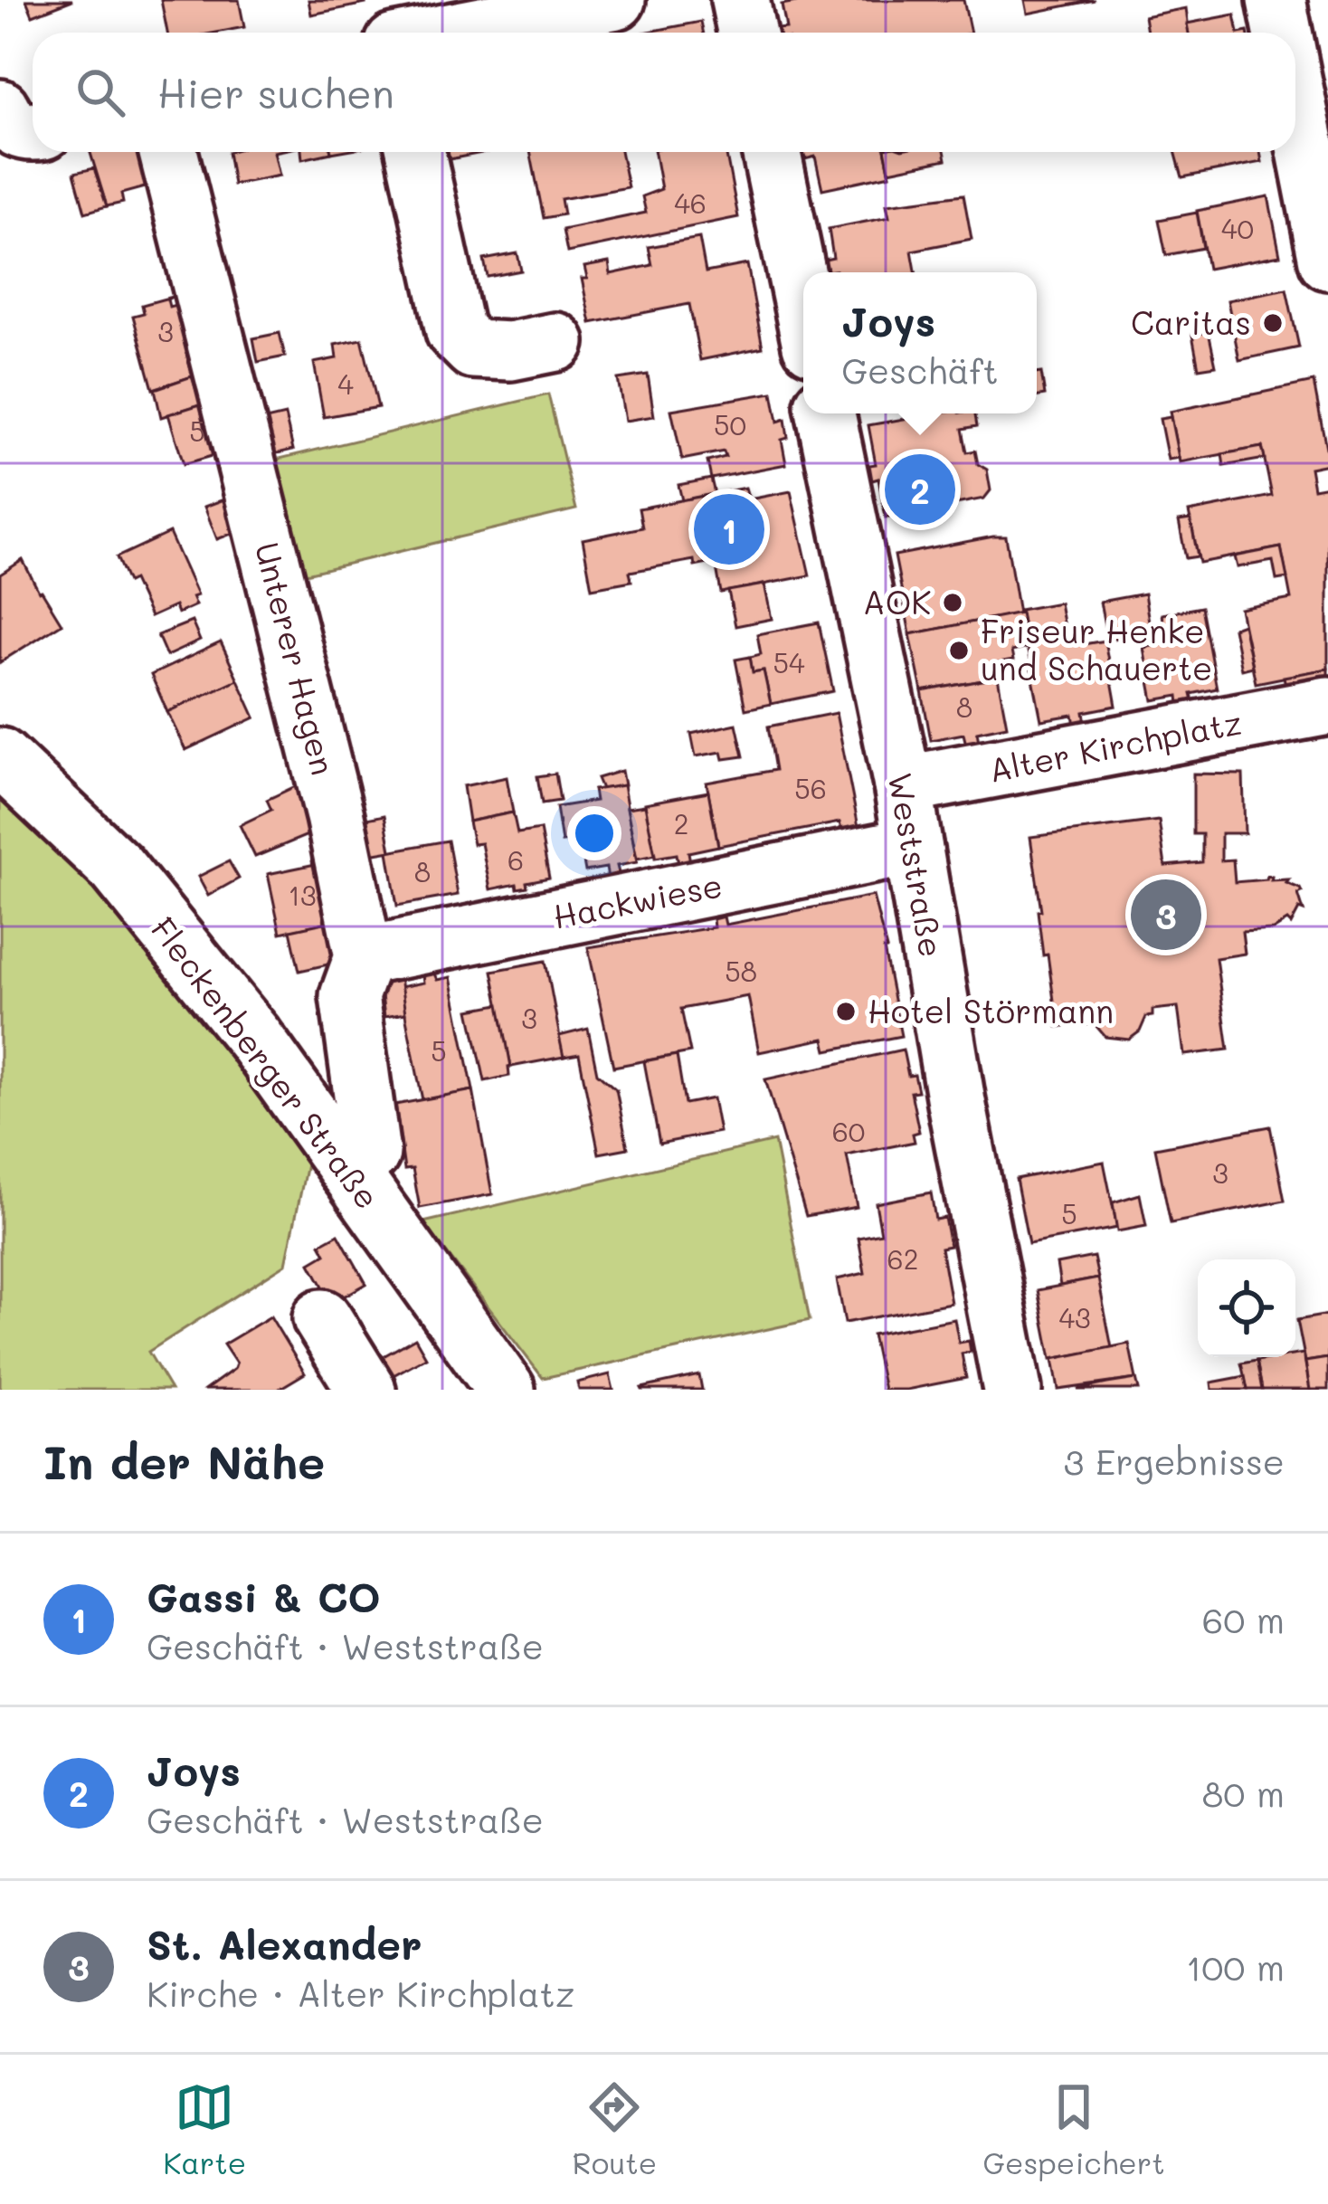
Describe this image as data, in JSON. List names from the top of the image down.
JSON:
{
  "streets": {
    "street": [
      "Unterer Hagen",
      "Alter Kirchplatz",
      "Weststraße",
      "Hackwiese",
      "Fleckenberger Straße"
    ]
  },
  "crossings": [
    ["Unterer Hagen", "Hackwiese"],
    ["Unterer Hagen", "Fleckenberger Straße"],
    ["Alter Kirchplatz", "Weststraße"],
    ["Weststraße", "Hackwiese"]
  ],
  "places": [
    "Caritas",
    "AOK",
    "Friseur Henke und Schauerte",
    "Hotel Störmann"
  ],
  "house_numbers": [
    "46",
    "40",
    "3",
    "4",
    "50",
    "5",
    "54",
    "8",
    "56",
    "2",
    "6",
    "8",
    "13",
    "58",
    "3",
    "5",
    "60",
    "3",
    "5",
    "62",
    "43"
  ],
  "page": {
    "search": "Hier suchen",
    "popup": ["Joys", "Geschäft"],
    "pins": ["2", "1", "3"],
    "heading": ["In der Nähe", "3 Ergebnisse"],
    "list": [
      {
        "mark": "1",
        "name": "Gassi & CO",
        "note": "Geschäft · Weststraße",
        "value": "60 m"
      },
      {
        "mark": "2",
        "name": "Joys",
        "note": "Geschäft · Weststraße",
        "value": "80 m"
      },
      {
        "mark": "3",
        "name": "St. Alexander",
        "note": "Kirche · Alter Kirchplatz",
        "value": "100 m"
      }
    ],
    "nav": ["Karte", "Route", "Gespeichert"]
  }
}
